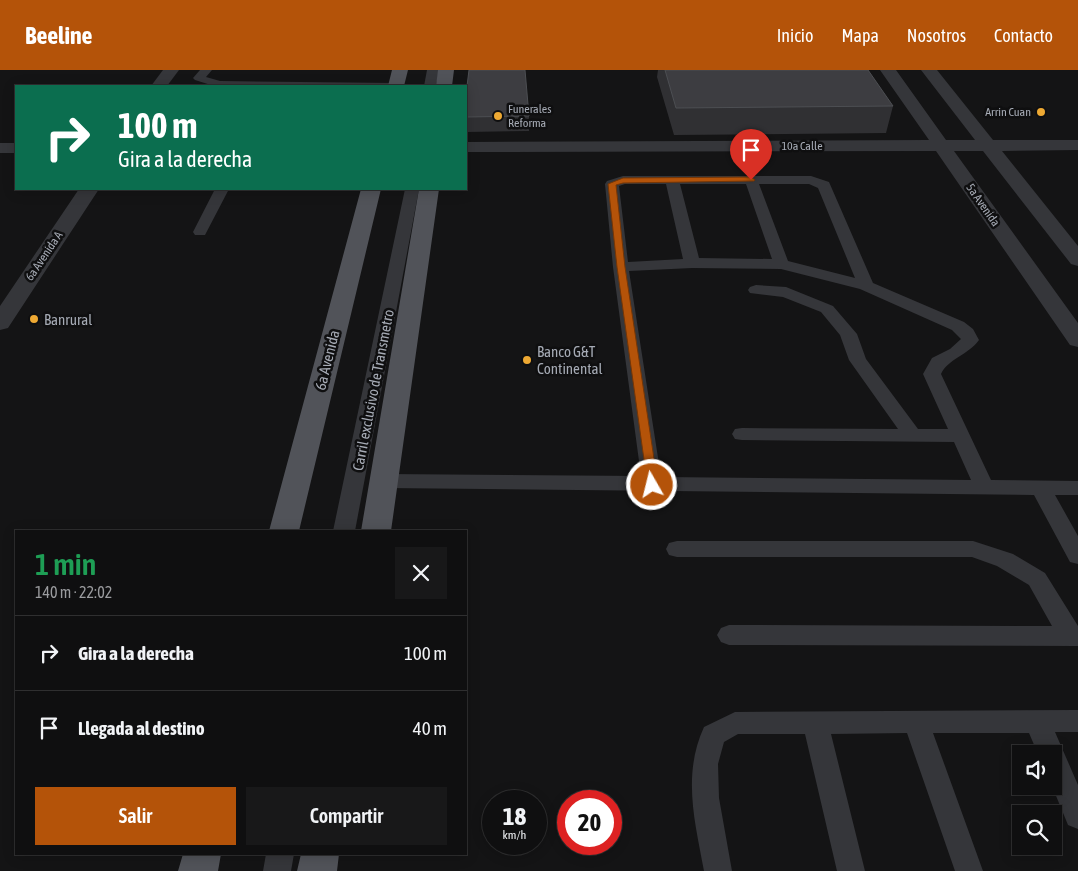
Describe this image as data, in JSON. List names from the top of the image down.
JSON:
{
  "streets": {
    "main road": ["6a Avenida"],
    "street": ["10a Calle", "5a Avenida", "6a Avenida A"],
    "lane": ["Carril exclusivo de Transmetro"]
  },
  "crossings": [
    ["10a Calle", "5a Avenida"]
  ],
  "places": [
    "Arrin Cuan",
    "Funerales Reforma",
    "Banrural",
    "Banco G&T Continental"
  ],
  "page": {
    "header": "Beeline",
    "nav": [
      "Inicio",
      "Mapa",
      "Nosotros",
      "Contacto"
    ],
    "turn": ["100 m", "Gira a la derecha"],
    "heading": ["1 min", "140 m · 22:02"],
    "list": [
      {
        "name": "Gira a la derecha",
        "value": "100 m"
      },
      {
        "name": "Llegada al destino",
        "value": "40 m"
      }
    ],
    "buttons": ["Salir", "Compartir"],
    "speed": "18 km/h",
    "limit": "20"
  }
}
